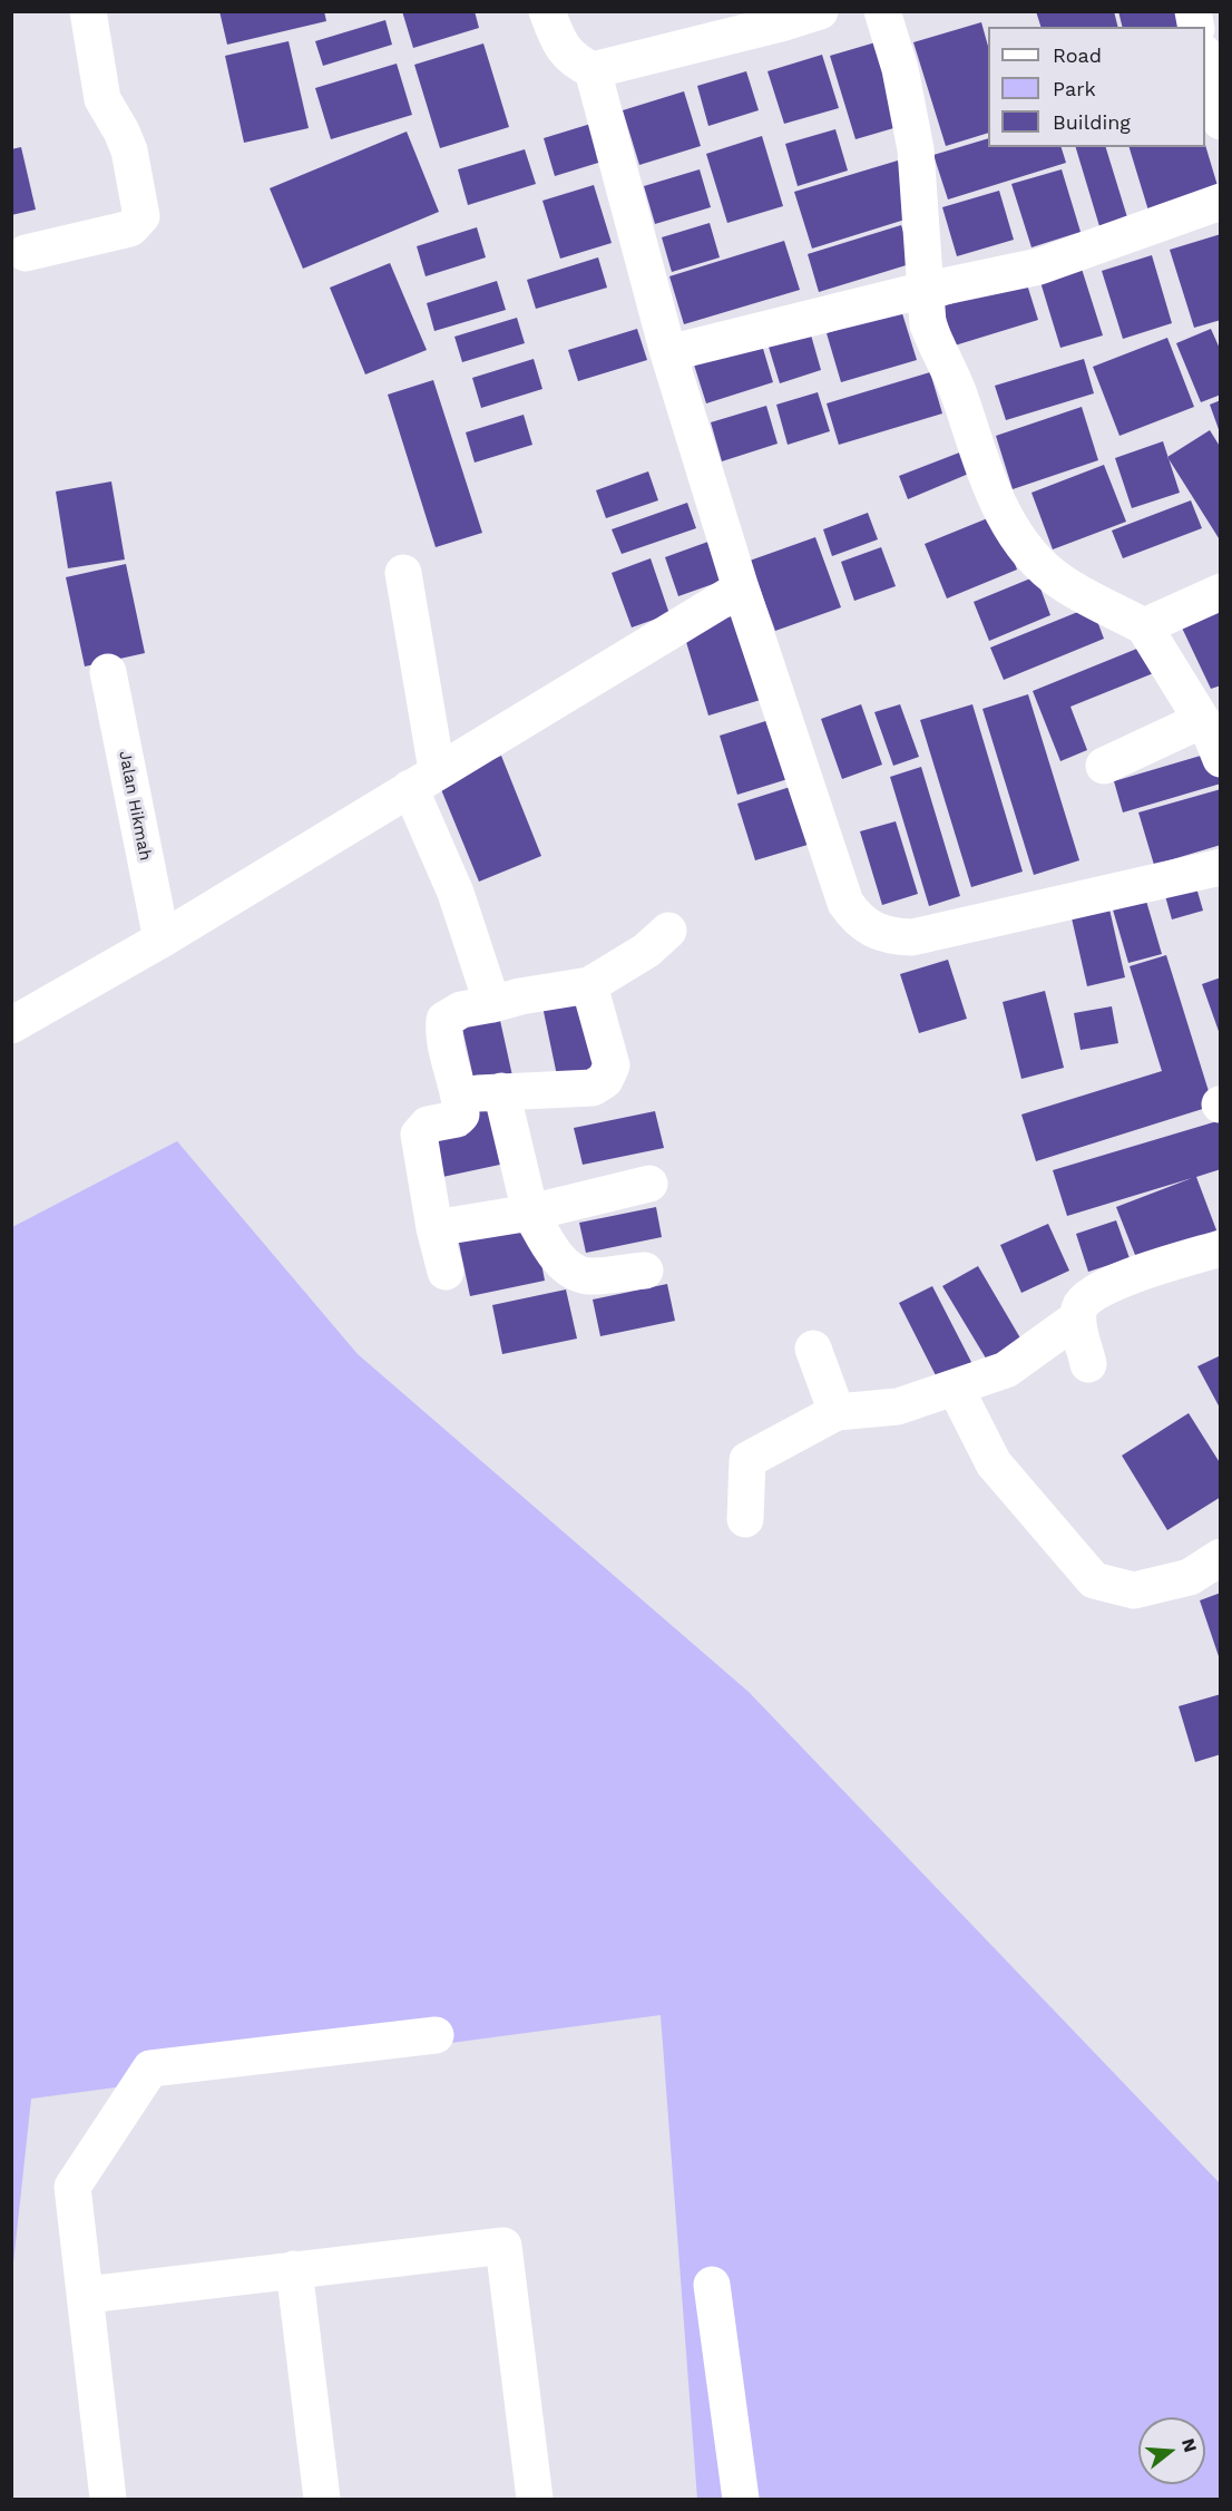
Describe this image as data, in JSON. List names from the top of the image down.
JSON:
{
  "streets": {
    "street": ["Jalan Hikmah"]
  },
  "legend": ["Road", "Park", "Building"],
  "north": "right"
}
